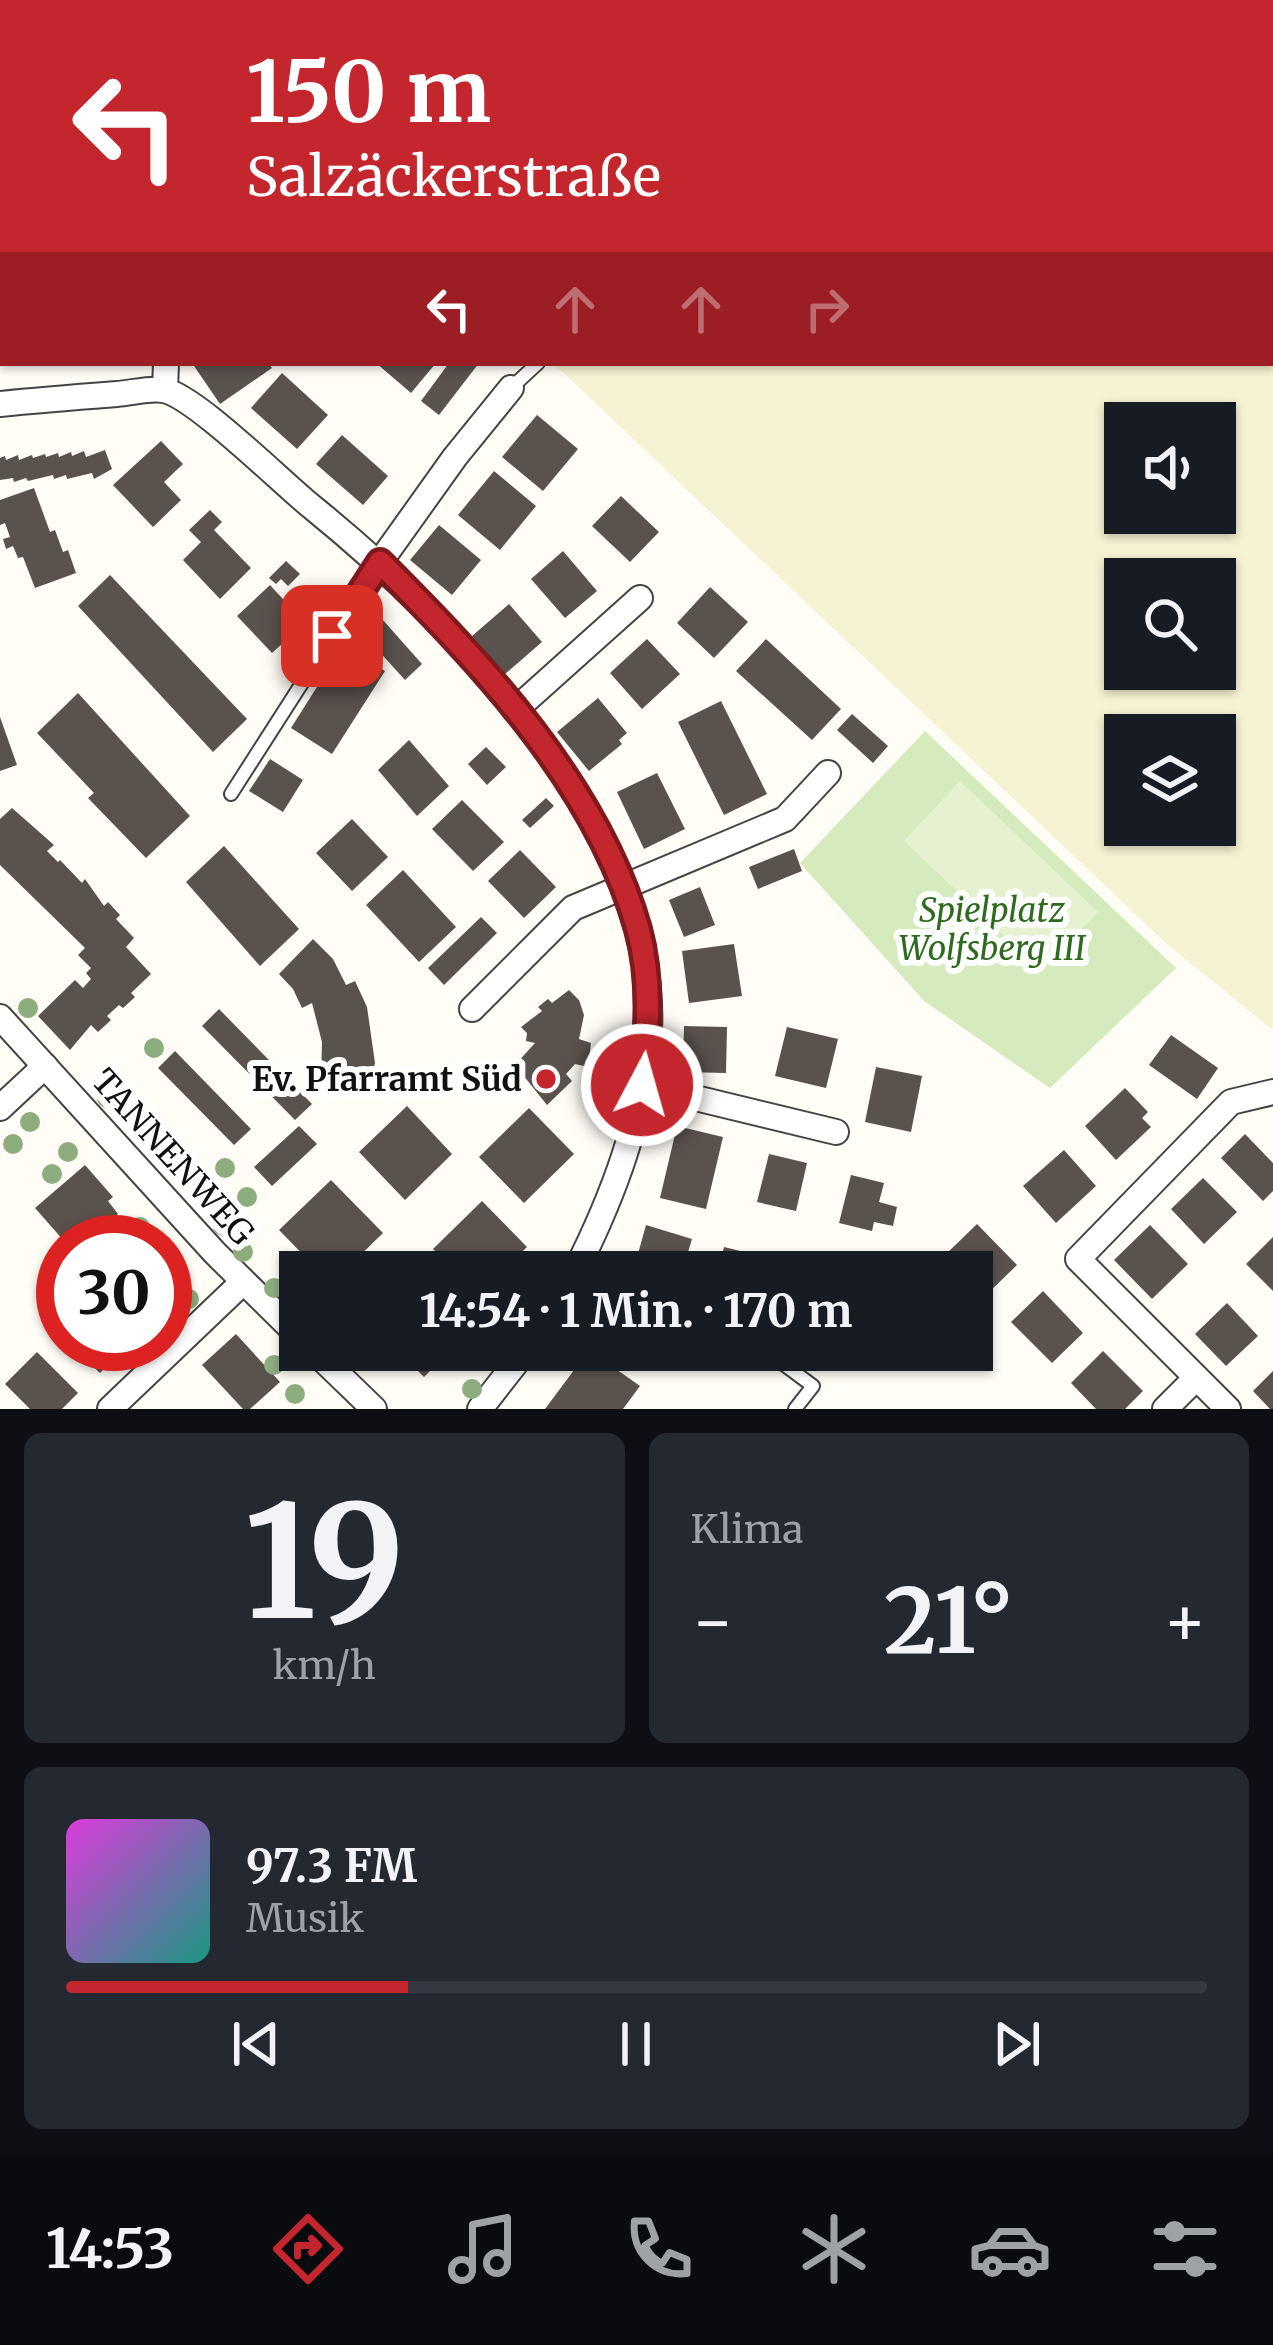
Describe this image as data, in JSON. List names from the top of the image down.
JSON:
{
  "streets": {
    "street": ["TANNENWEG"]
  },
  "parks": ["Spielplatz Wolfsberg III"],
  "places": ["Ev. Pfarramt Süd"],
  "page": {
    "turn": ["150 m", "Salzäckerstraße"],
    "limit": "30",
    "trip": "14:54 · 1 Min. · 170 m",
    "tile": [
      ["19", "km/h"],
      "Klima"
    ],
    "heat": ["−", "21°", "+"],
    "song": ["97.3 FM", "Musik"],
    "tabs": "14:53"
  }
}
